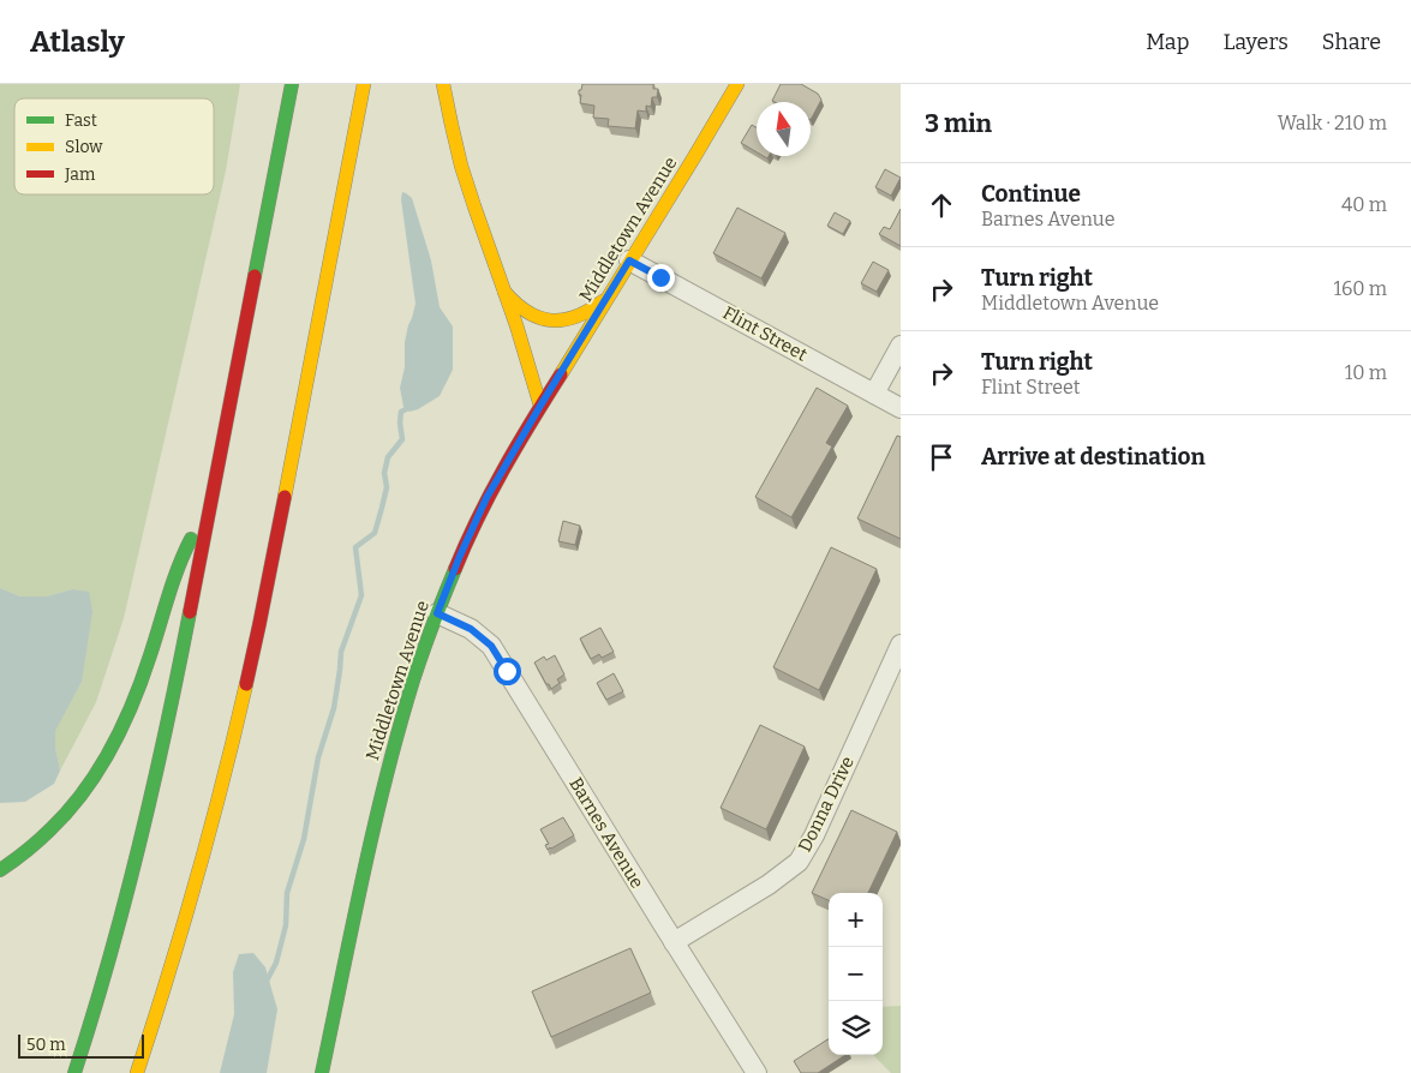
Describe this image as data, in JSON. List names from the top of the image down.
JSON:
{
  "streets": {
    "main road": ["Middletown Avenue"],
    "street": ["Flint Street", "Donna Drive", "Barnes Avenue"]
  },
  "crossings": [
    ["Middletown Avenue", "Flint Street"],
    ["Middletown Avenue", "Barnes Avenue"],
    ["Donna Drive", "Barnes Avenue"]
  ],
  "legend": ["Fast", "Slow", "Jam"],
  "scale_bar": "50 m",
  "north": "top",
  "page": {
    "header": "Atlasly",
    "nav": ["Map", "Layers", "Share"],
    "heading": ["3 min", "Walk · 210 m"],
    "list": [
      ["Continue", "Barnes Avenue", "40 m"],
      ["Turn right", "Middletown Avenue", "160 m"],
      ["Turn right", "Flint Street", "10 m"],
      "Arrive at destination"
    ],
    "map_buttons": ["+", "−"],
    "scale": "50 m"
  }
}
